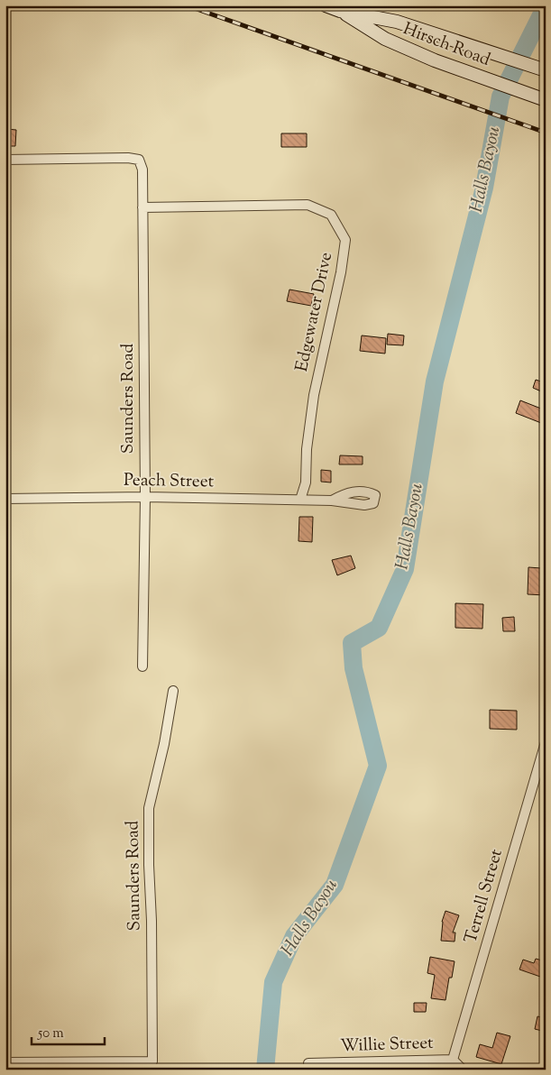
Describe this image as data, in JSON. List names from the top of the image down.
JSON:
{
  "streets": {
    "main road": ["Hirsch Road"],
    "street": [
      "Edgewater Drive",
      "Saunders Road",
      "Peach Street",
      "Terrell Street",
      "Willie Street"
    ]
  },
  "crossings": [
    ["Edgewater Drive", "Saunders Road"],
    ["Edgewater Drive", "Peach Street"],
    ["Saunders Road", "Peach Street"],
    ["Terrell Street", "Willie Street"]
  ],
  "water": ["Halls Bayou"],
  "scale_bar": "50 m"
}
